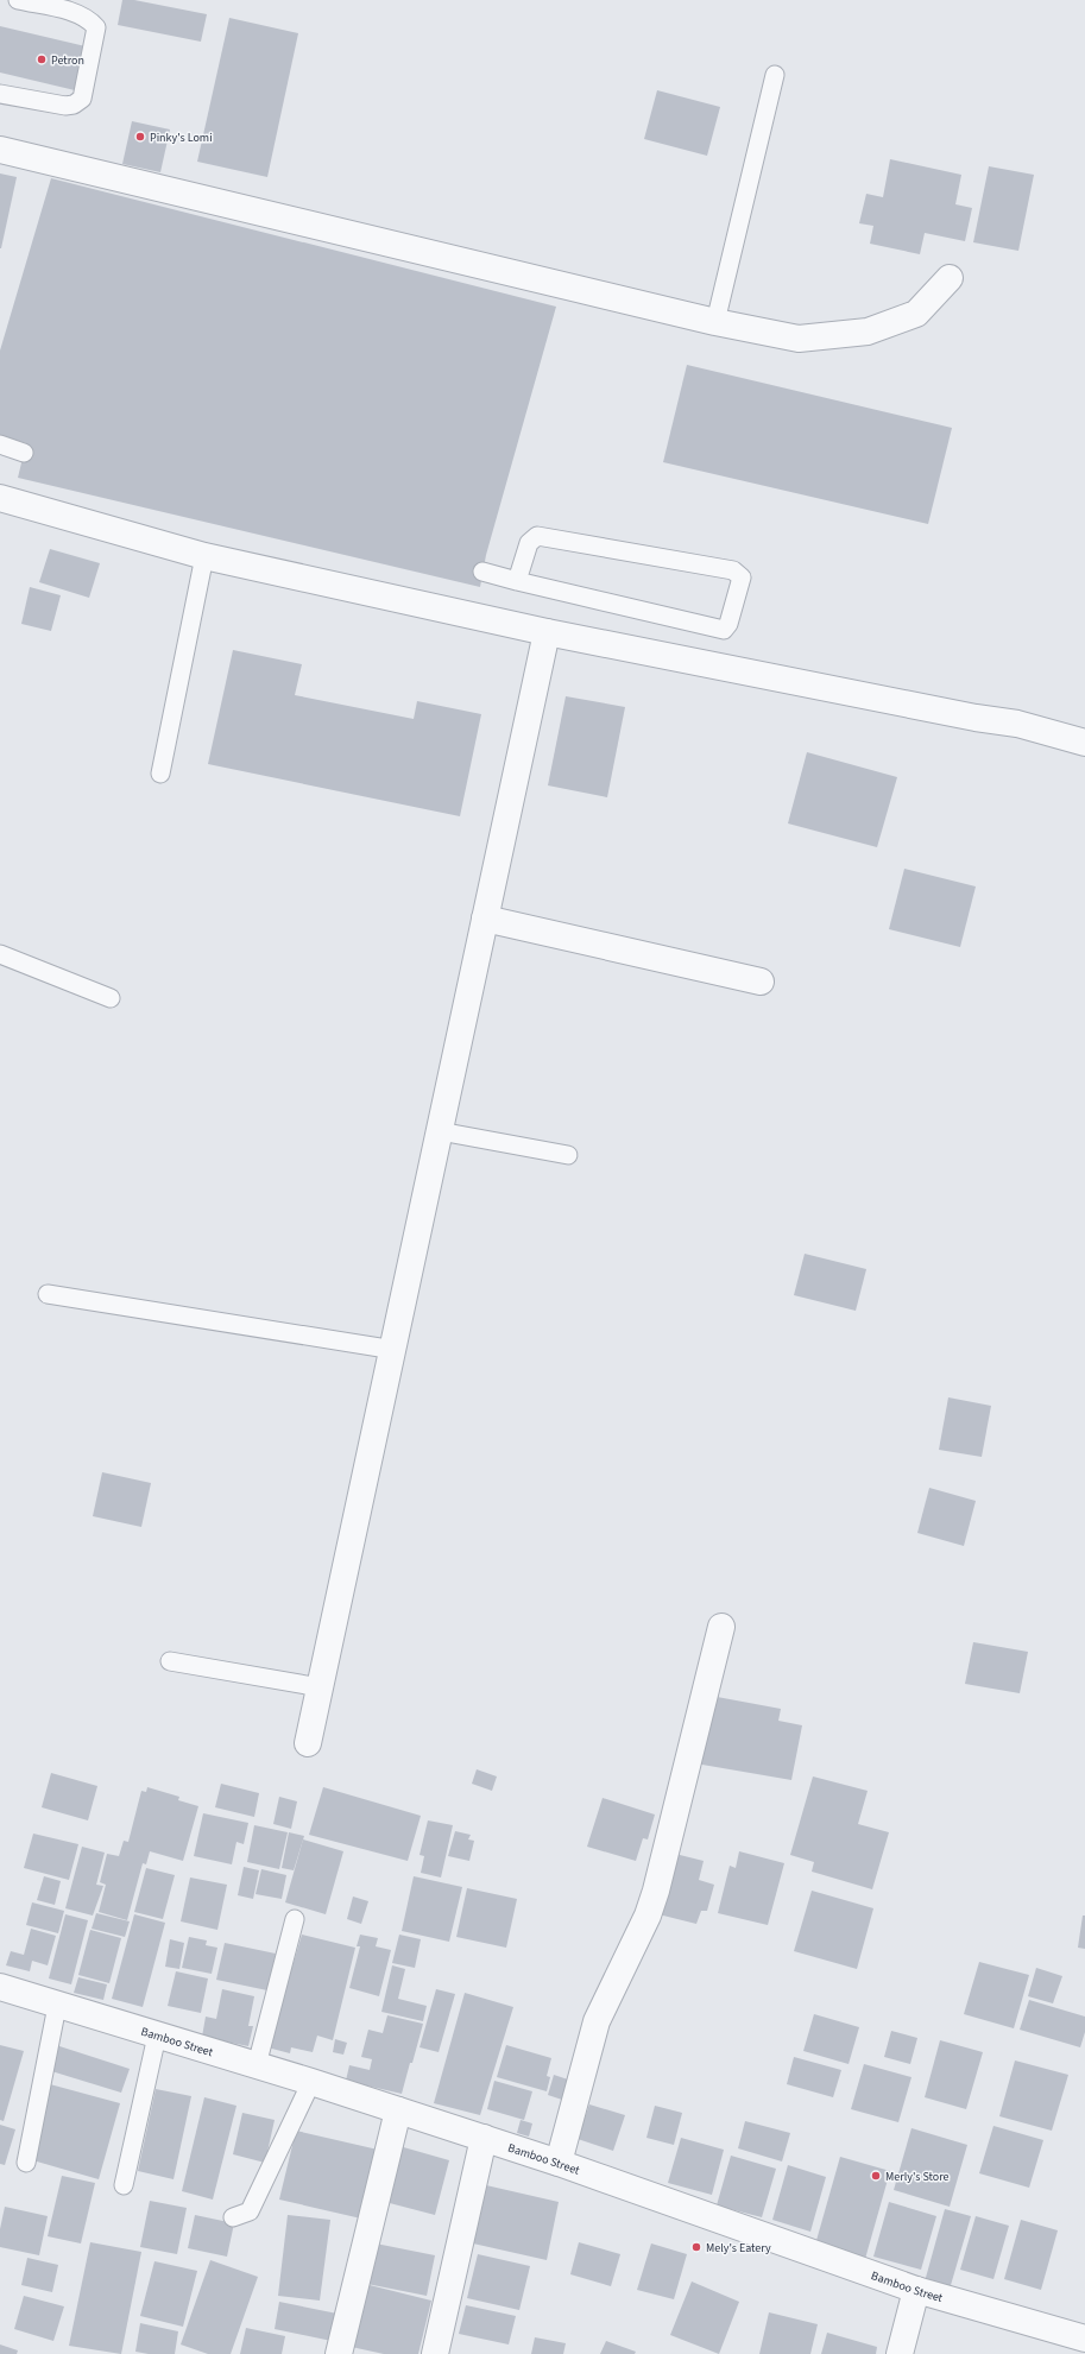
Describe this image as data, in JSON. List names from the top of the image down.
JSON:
{
  "streets": {
    "street": ["Bamboo Street"]
  },
  "places": [
    "Petron",
    "Pinky's Lomi",
    "Merly's Store",
    "Mely's Eatery"
  ]
}
